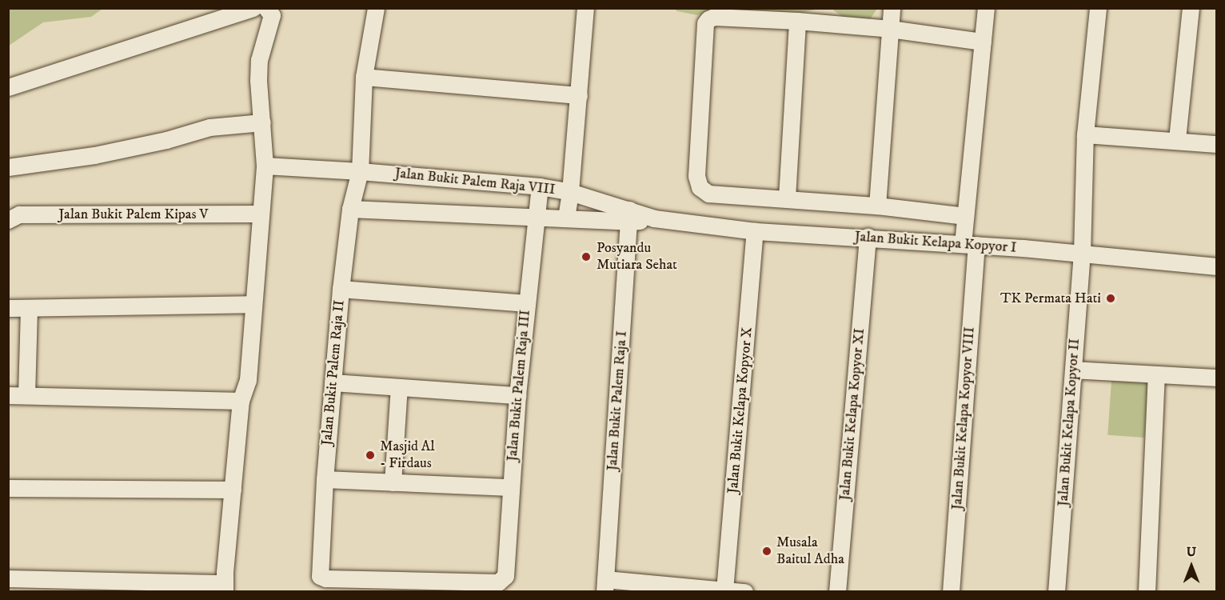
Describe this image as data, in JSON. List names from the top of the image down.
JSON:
{
  "streets": {
    "street": [
      "Jalan Bukit Palem Raja VIII",
      "Jalan Bukit Palem Kipas V",
      "Jalan Bukit Kelapa Kopyor I",
      "Jalan Bukit Palem Raja II",
      "Jalan Bukit Palem Raja III",
      "Jalan Bukit Palem Raja I",
      "Jalan Bukit Kelapa Kopyor X",
      "Jalan Bukit Kelapa Kopyor XI",
      "Jalan Bukit Kelapa Kopyor VIII",
      "Jalan Bukit Kelapa Kopyor II"
    ]
  },
  "crossings": [
    ["Jalan Bukit Palem Raja VIII", "Jalan Bukit Kelapa Kopyor I"],
    ["Jalan Bukit Palem Raja VIII", "Jalan Bukit Palem Raja II"],
    ["Jalan Bukit Palem Raja VIII", "Jalan Bukit Palem Raja III"],
    ["Jalan Bukit Palem Raja VIII", "Jalan Bukit Palem Raja I"],
    ["Jalan Bukit Kelapa Kopyor I", "Jalan Bukit Kelapa Kopyor X"],
    ["Jalan Bukit Kelapa Kopyor I", "Jalan Bukit Kelapa Kopyor XI"],
    ["Jalan Bukit Kelapa Kopyor I", "Jalan Bukit Kelapa Kopyor VIII"],
    ["Jalan Bukit Kelapa Kopyor I", "Jalan Bukit Kelapa Kopyor II"],
    ["Jalan Bukit Palem Raja II", "Jalan Bukit Palem Raja III"]
  ],
  "places": [
    "Posyandu Mutiara Sehat",
    "TK Permata Hati",
    "Masjid Al - Firdaus",
    "Musala Baitul Adha"
  ],
  "north": "top"
}
